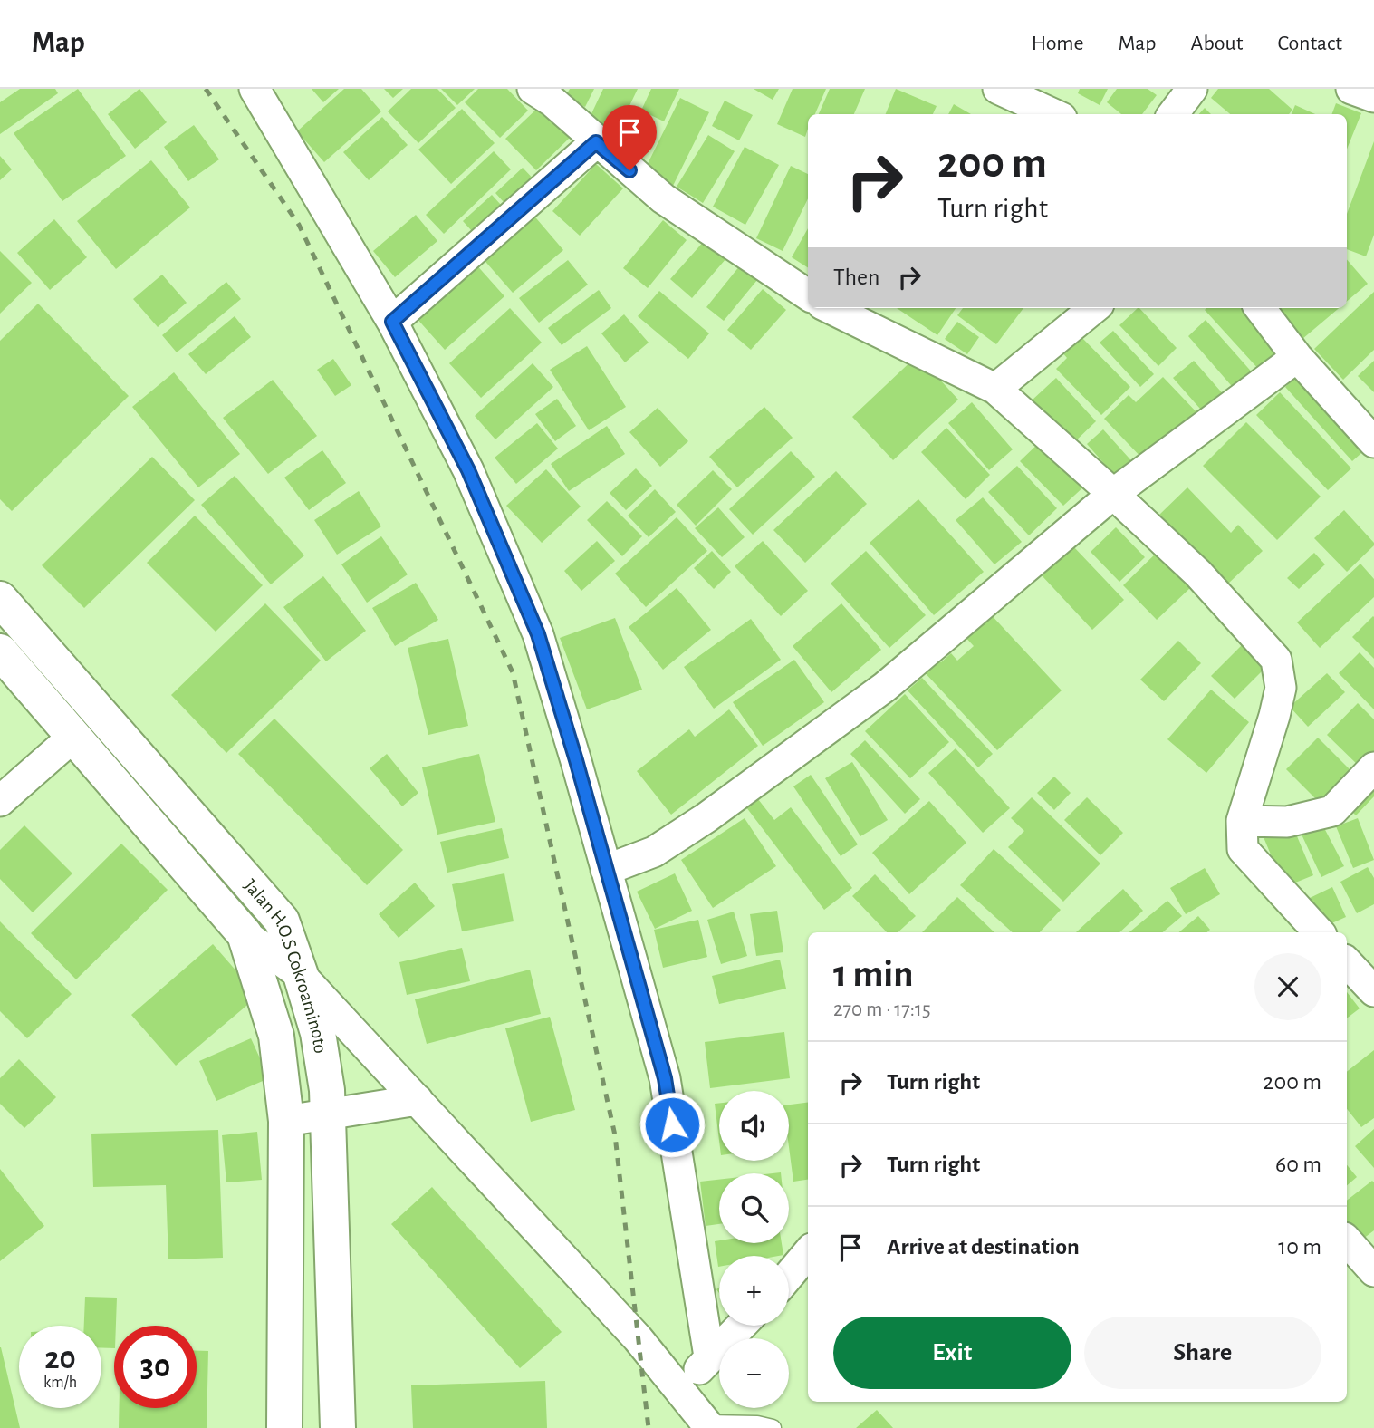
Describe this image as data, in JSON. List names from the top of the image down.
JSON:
{
  "streets": {
    "main road": ["Jalan H.O.S Cokroaminoto"]
  },
  "page": {
    "header": "Map",
    "nav": [
      "Home",
      "Map",
      "About",
      "Contact"
    ],
    "turn": ["200 m", "Turn right"],
    "then": "Then",
    "heading": ["1 min", "270 m · 17:15"],
    "list": [
      {
        "name": "Turn right",
        "value": "200 m"
      },
      {
        "name": "Turn right",
        "value": "60 m"
      },
      {
        "name": "Arrive at destination",
        "value": "10 m"
      }
    ],
    "map_buttons": ["+", "−"],
    "buttons": ["Exit", "Share"],
    "speed": "20 km/h",
    "limit": "30"
  }
}
